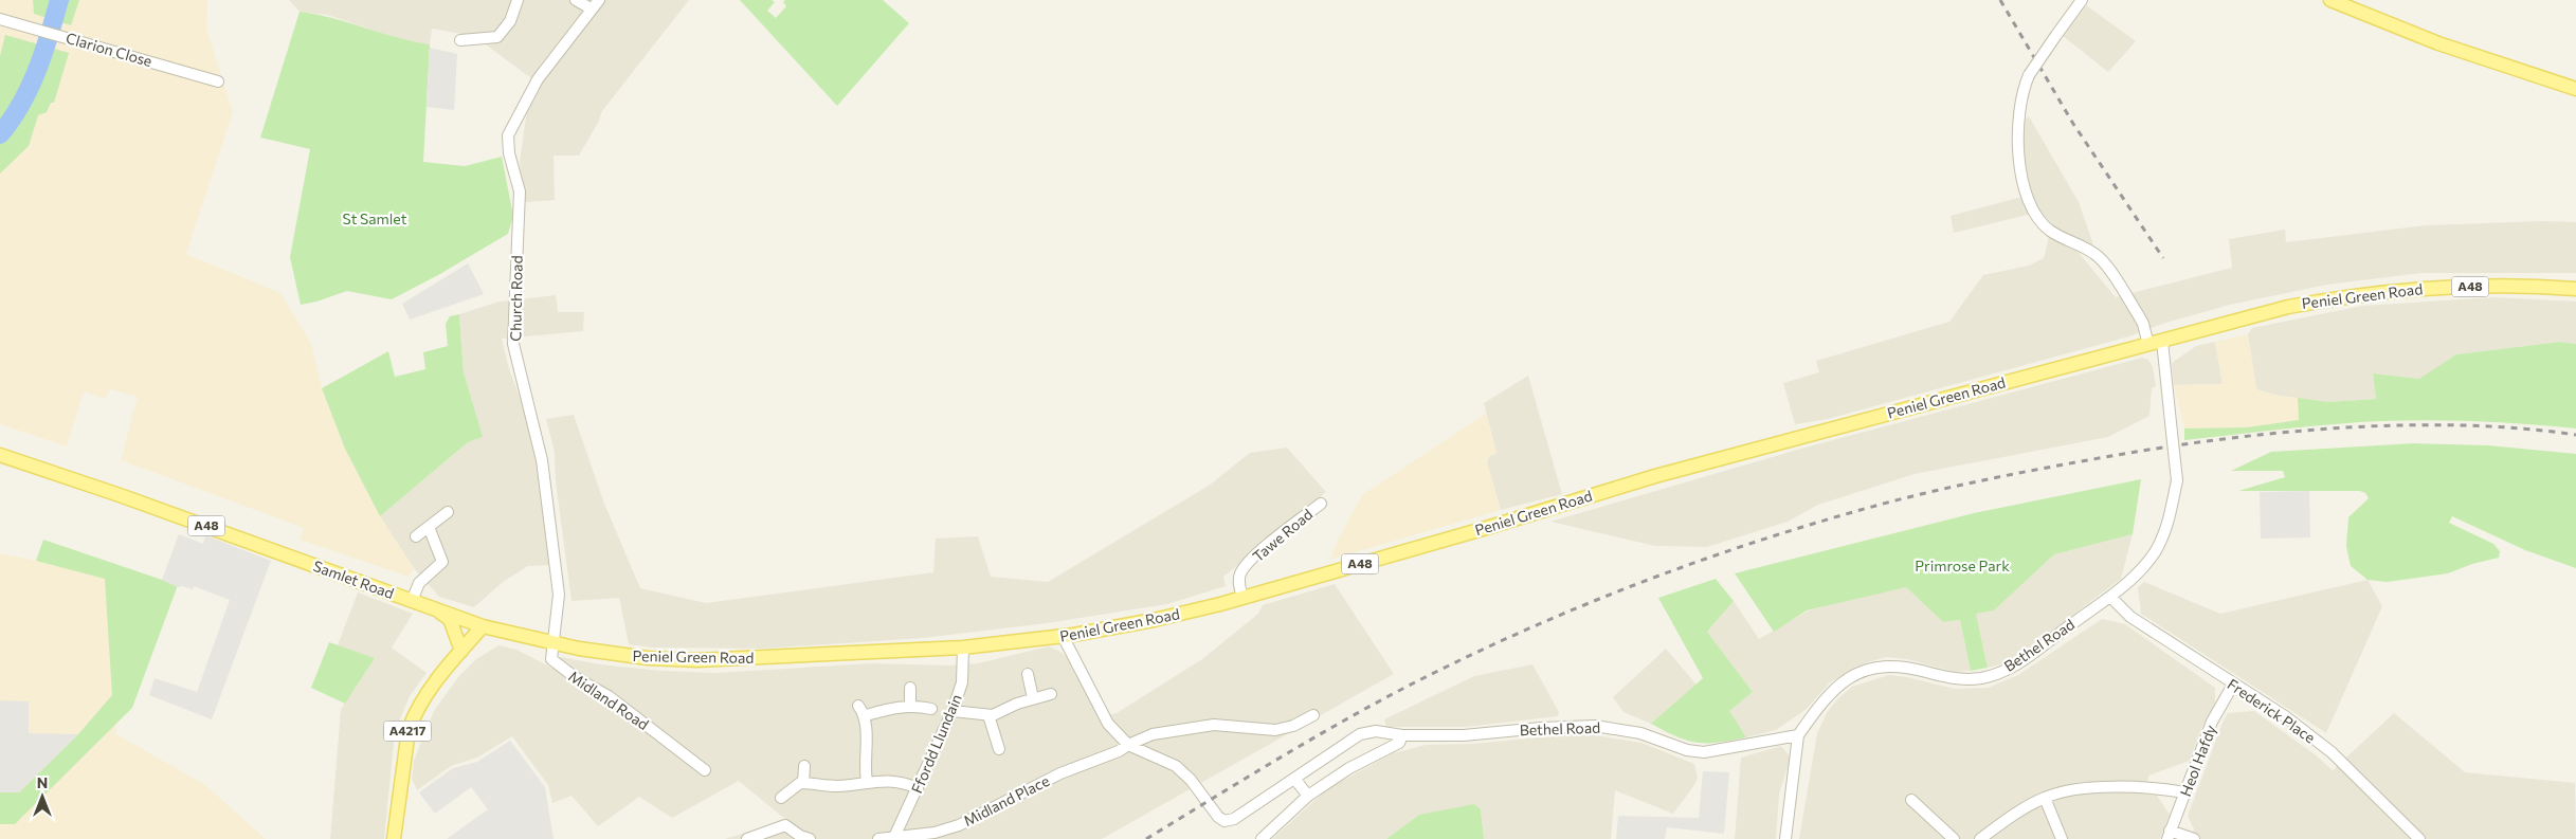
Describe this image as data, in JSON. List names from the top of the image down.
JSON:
{
  "streets": {
    "main road": [
      "A48",
      "Peniel Green Road",
      "Samlet Road",
      "A4217"
    ],
    "street": [
      "Clarion Close",
      "Church Road",
      "Tawe Road",
      "Bethel Road",
      "Midland Road",
      "Frederick Place",
      "Ffordd Llundain",
      "Heol Hafdy",
      "Midland Place"
    ]
  },
  "crossings": [
    ["Peniel Green Road", "Church Road"],
    ["Peniel Green Road", "Tawe Road"],
    ["Peniel Green Road", "Samlet Road"],
    ["Peniel Green Road", "Bethel Road"],
    ["Peniel Green Road", "Midland Road"],
    ["Peniel Green Road", "A4217"],
    ["Peniel Green Road", "Ffordd Llundain"],
    ["Church Road", "Midland Road"],
    ["Samlet Road", "A4217"],
    ["Bethel Road", "Frederick Place"],
    ["Bethel Road", "Midland Place"],
    ["Frederick Place", "Heol Hafdy"],
    ["Ffordd Llundain", "Midland Place"]
  ],
  "parks": ["St Samlet", "Primrose Park"],
  "north": "top"
}
